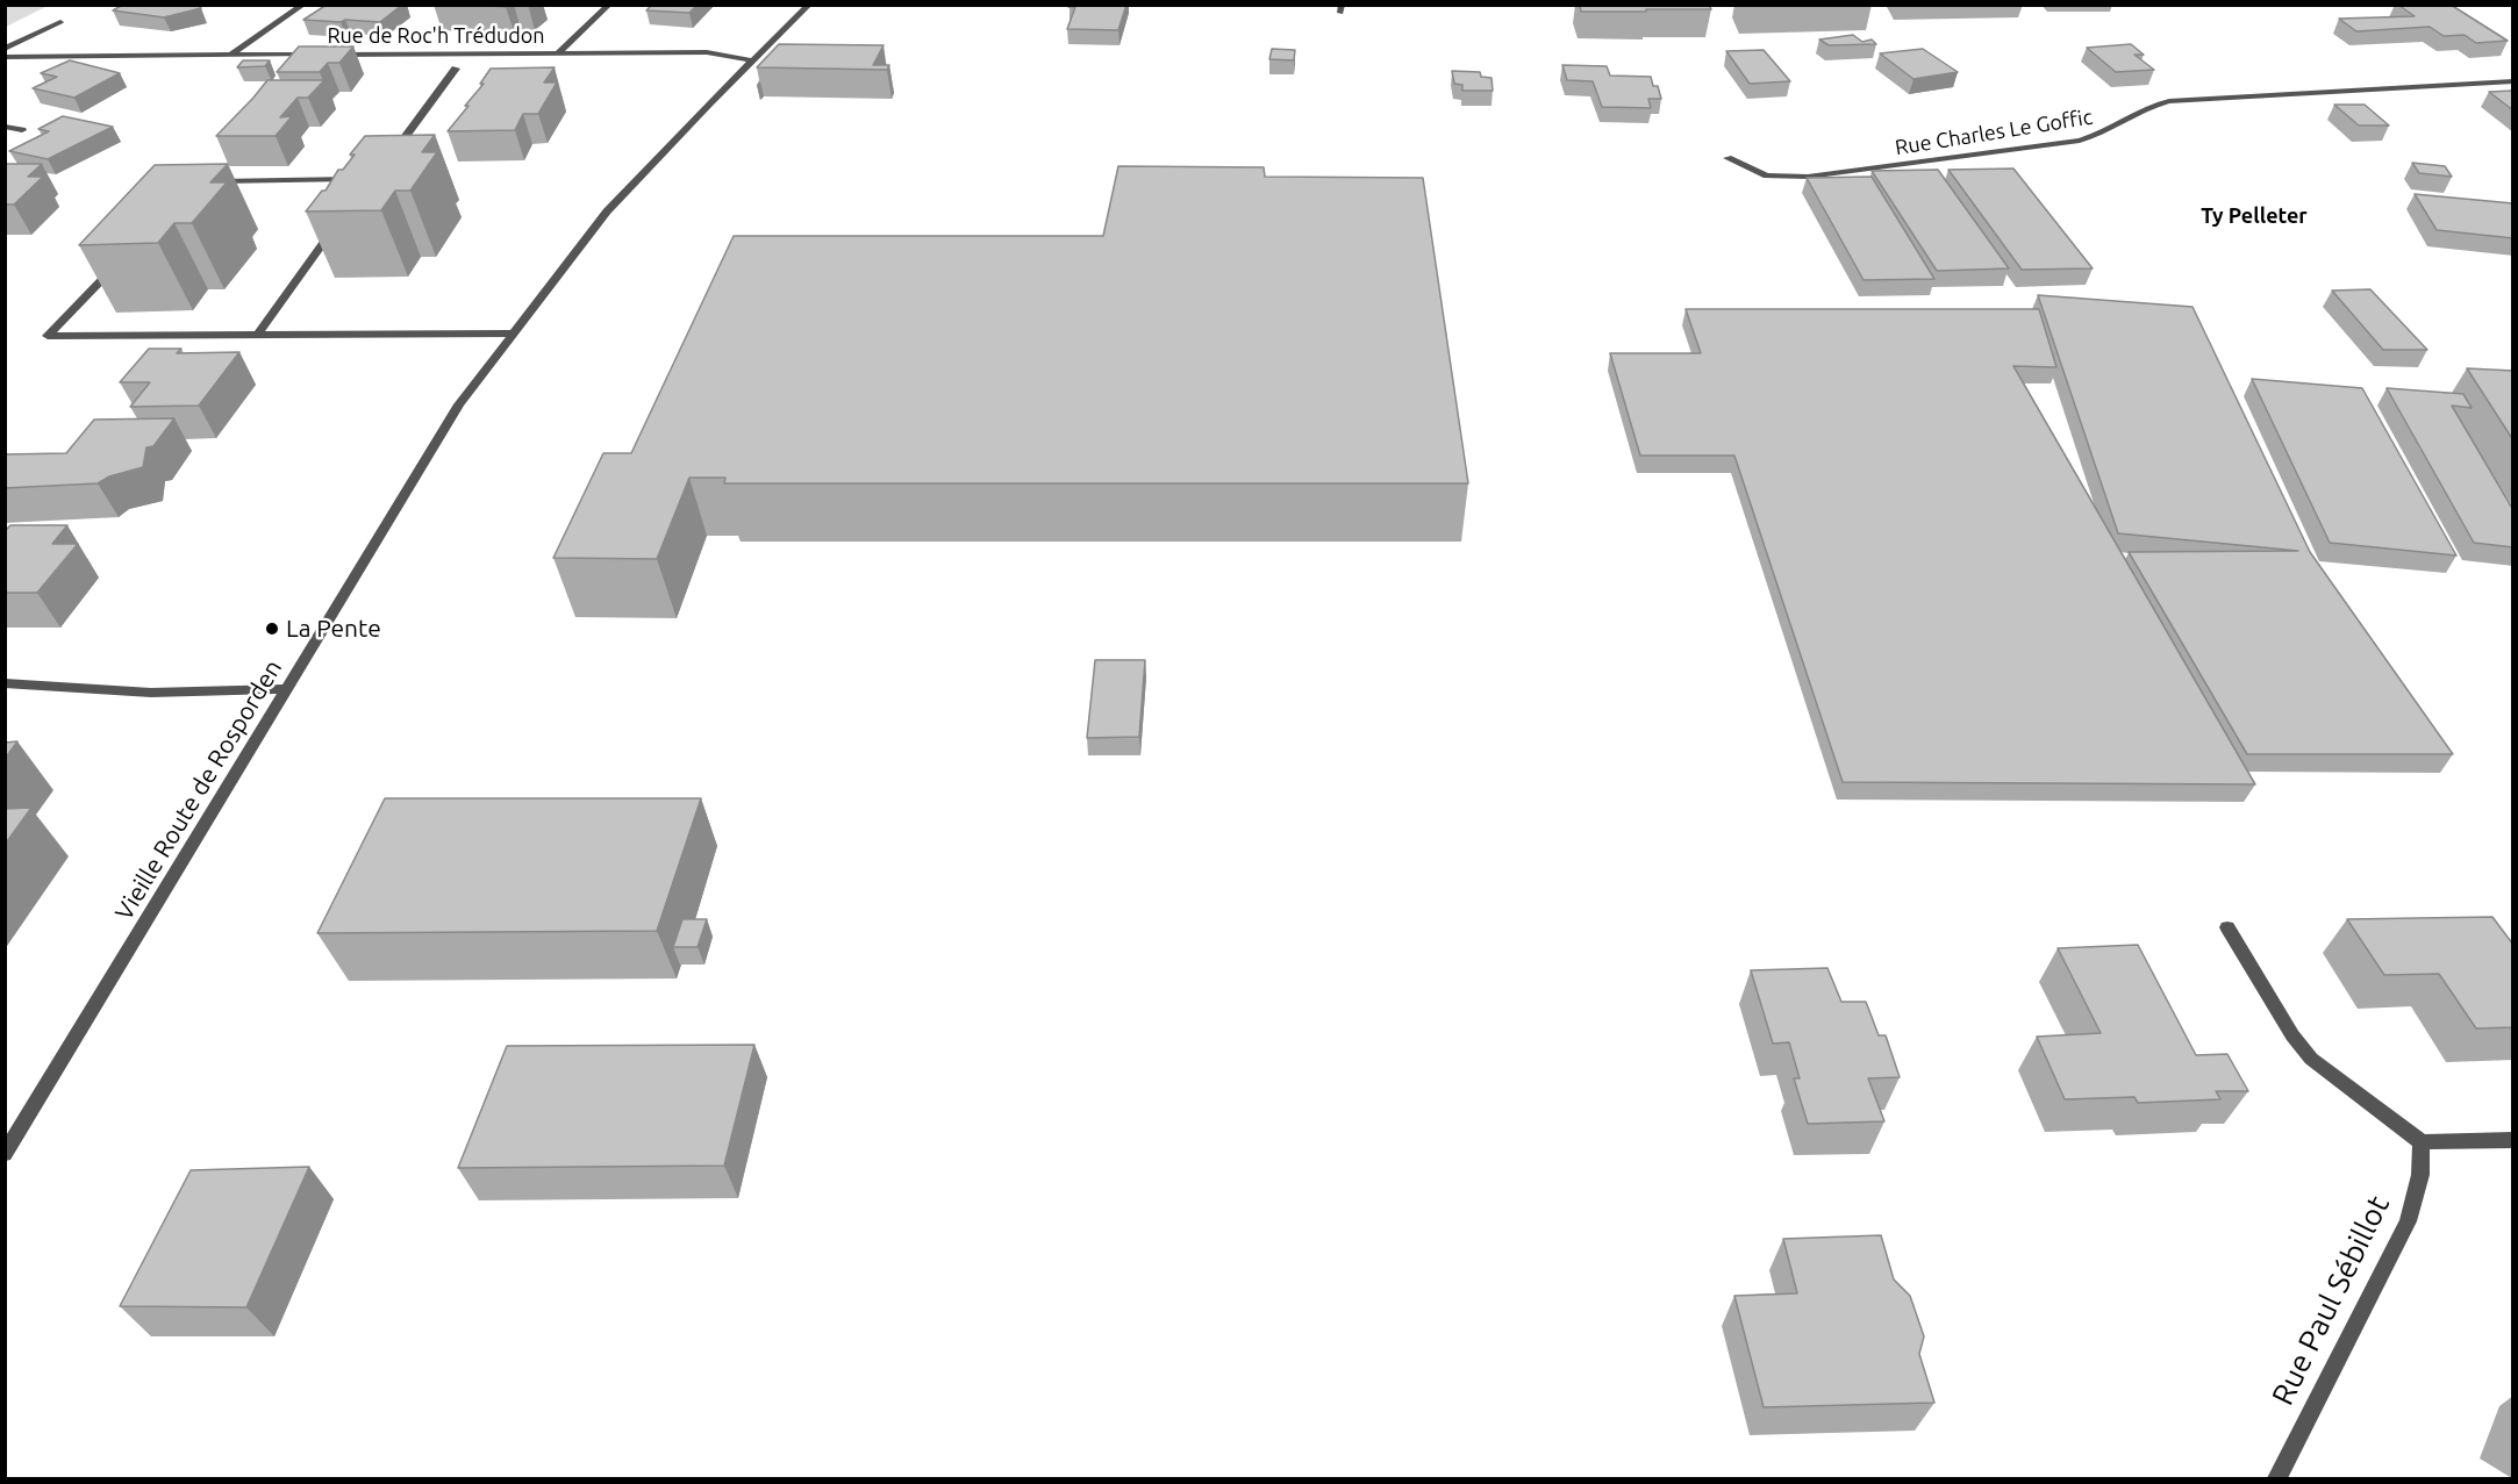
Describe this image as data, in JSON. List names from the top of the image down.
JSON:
{
  "streets": {
    "street": [
      "Rue de Roc'h Trédudon",
      "Rue Charles Le Goffic",
      "Vieille Route de Rosporden",
      "Rue Paul Sébillot"
    ]
  },
  "crossings": [
    ["Rue de Roc'h Trédudon", "Vieille Route de Rosporden"]
  ],
  "districts": ["Ty Pelleter"],
  "places": ["La Pente"]
}
